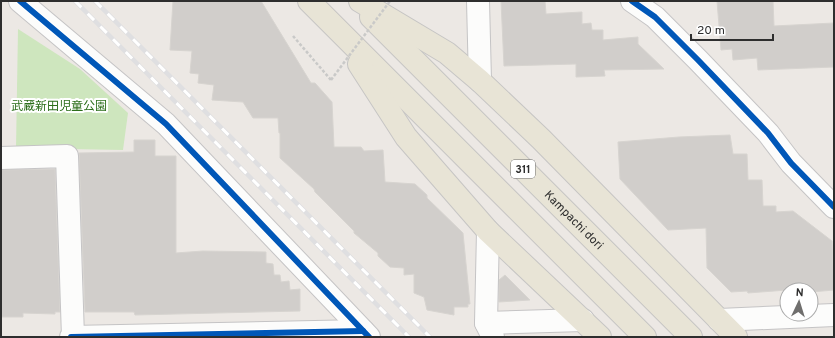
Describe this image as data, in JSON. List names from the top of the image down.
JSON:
{
  "streets": {
    "main road": ["311", "Kampachi dori"]
  },
  "parks": ["武蔵新田児童公園"],
  "scale_bar": "20 m",
  "north": "top"
}
